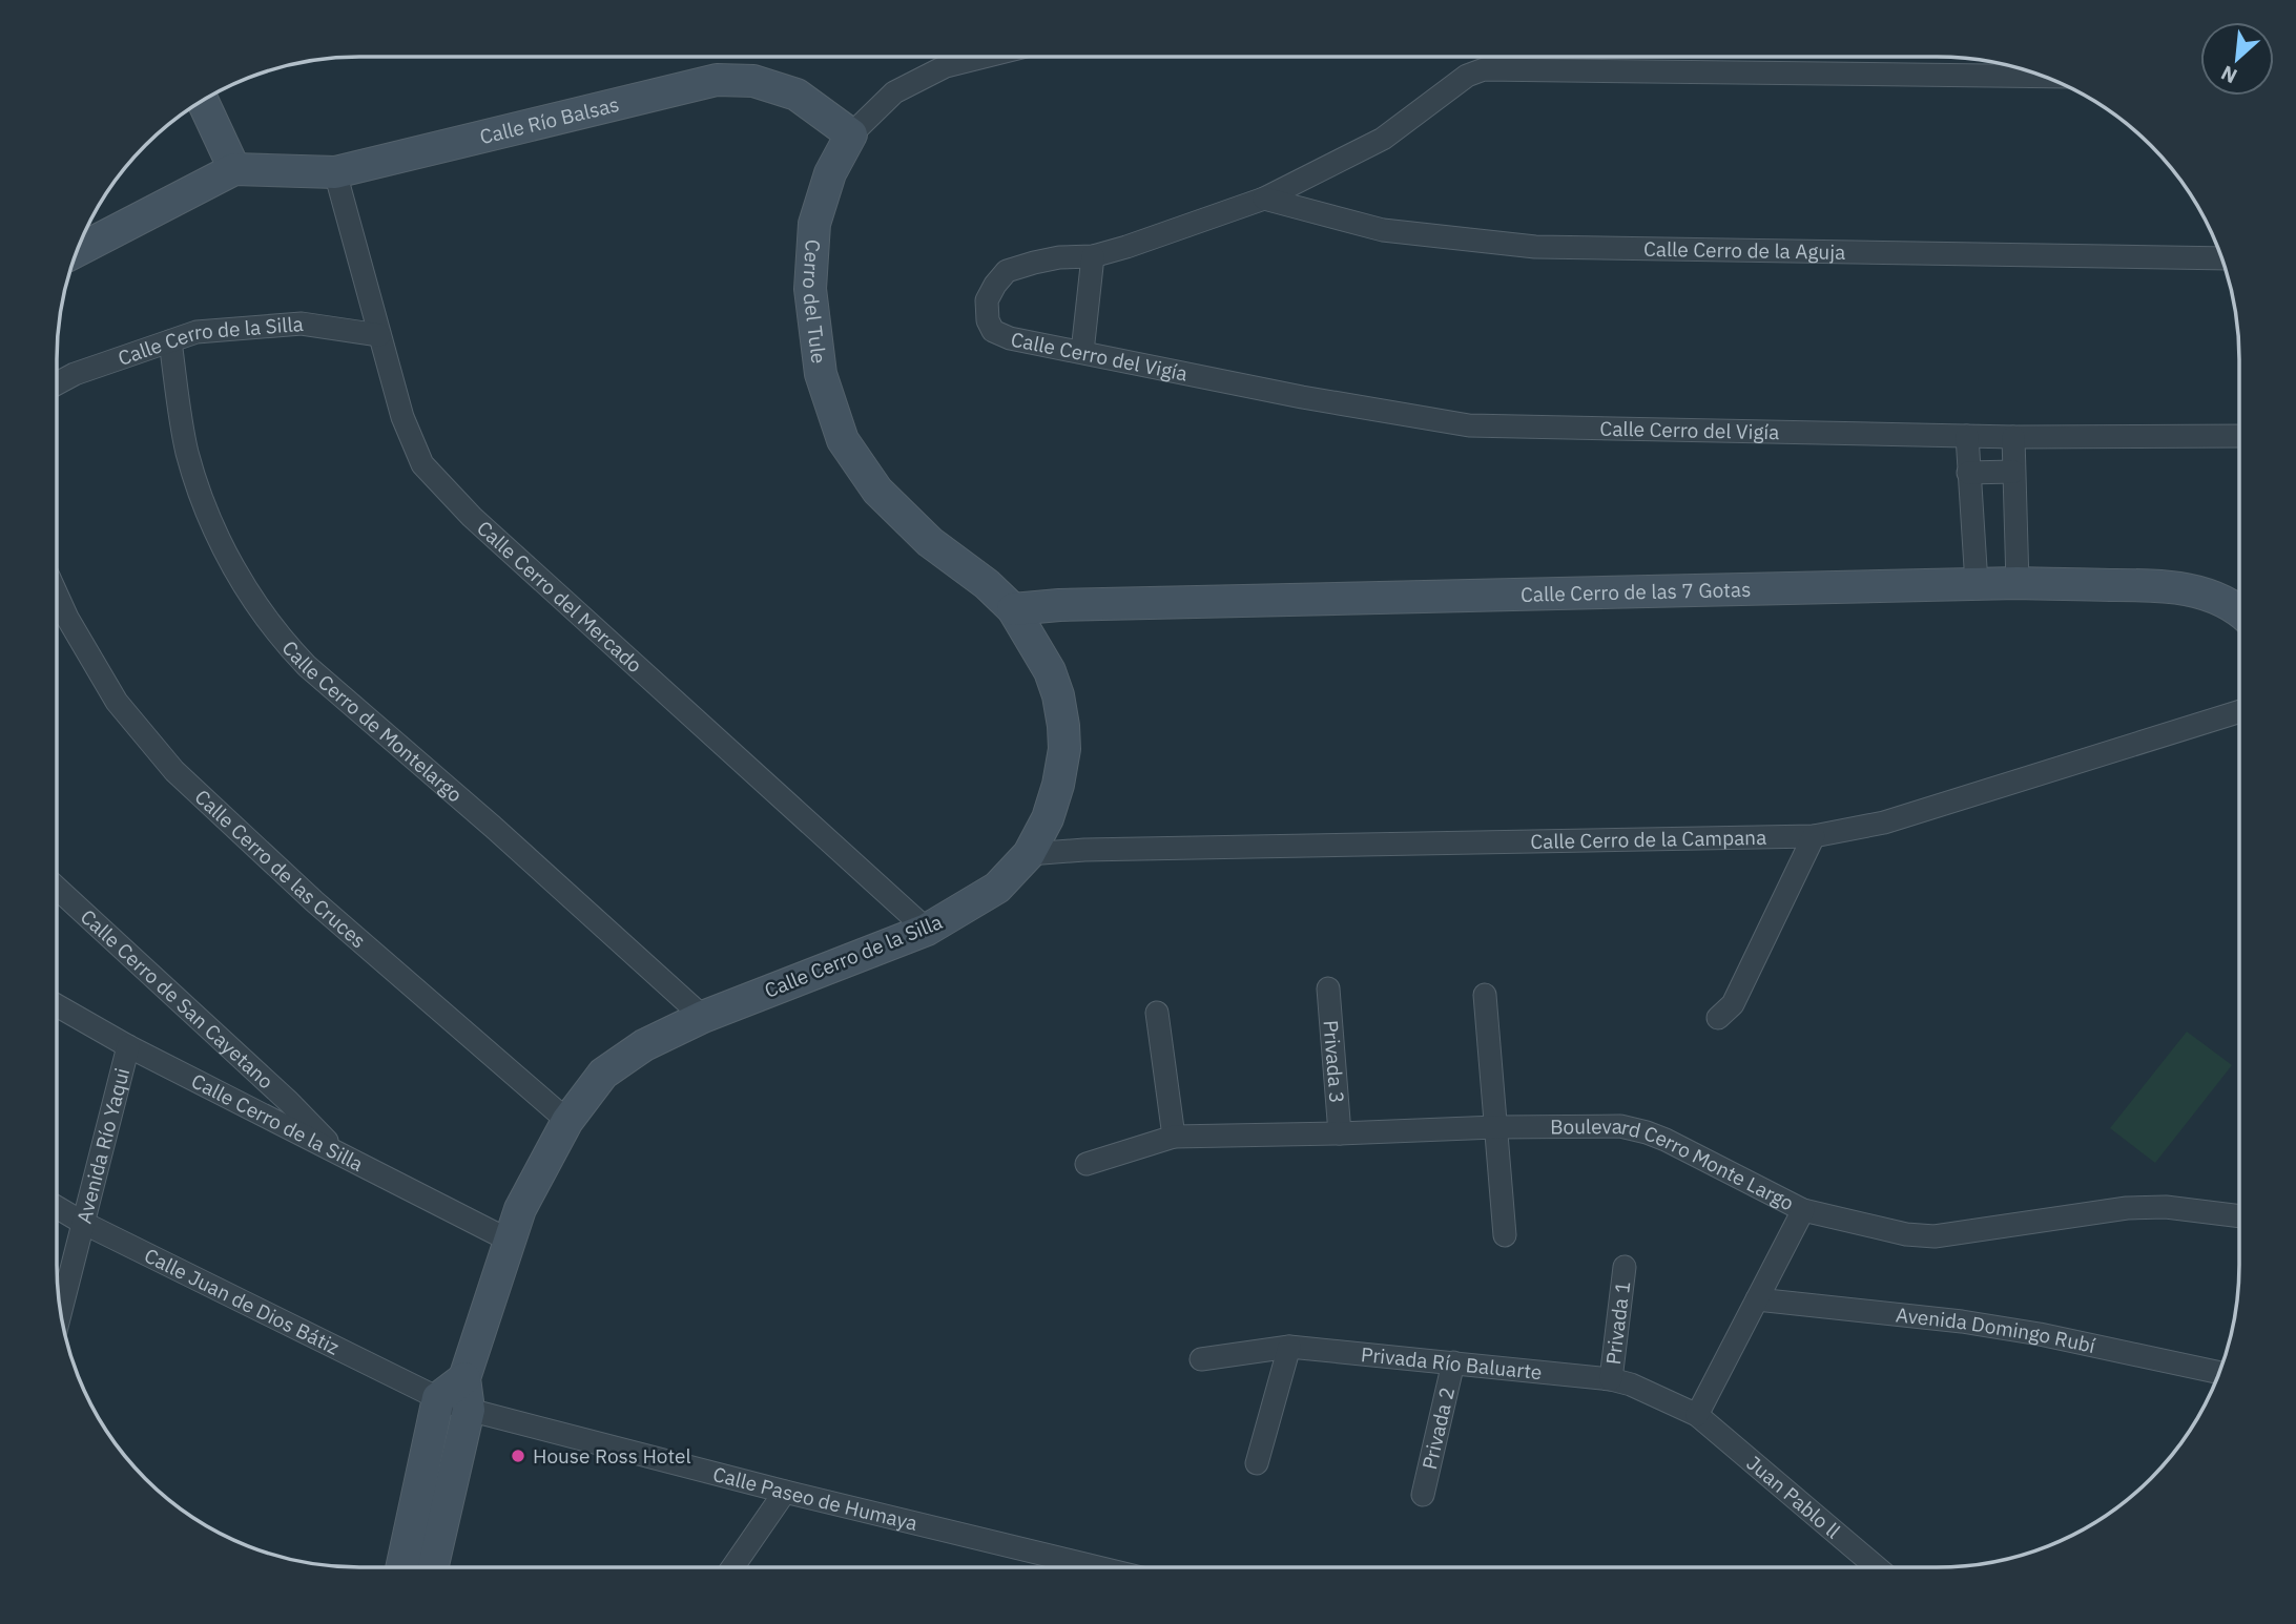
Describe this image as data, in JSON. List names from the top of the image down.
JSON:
{
  "streets": {
    "street": [
      "Calle Río Balsas",
      "Calle Cerro de la Aguja",
      "Cerro del Tule",
      "Calle Cerro de la Silla",
      "Calle Cerro del Vigía",
      "Calle Cerro de las 7 Gotas",
      "Calle Cerro del Mercado",
      "Calle Cerro de Montelargo",
      "Calle Cerro de la Campana",
      "Calle Cerro de las Cruces",
      "Calle Cerro de San Cayetano",
      "Privada 3",
      "Avenida Río Yaqui",
      "Boulevard Cerro Monte Largo",
      "Calle Juan de Dios Bátiz",
      "Privada 1",
      "Avenida Domingo Rubí",
      "Privada Río Baluarte",
      "Privada 2",
      "Juan Pablo ll",
      "Calle Paseo de Humaya"
    ]
  },
  "crossings": [
    ["Calle Río Balsas", "Cerro del Tule"],
    ["Calle Río Balsas", "Calle Cerro del Mercado"],
    ["Calle Cerro de la Aguja", "Calle Cerro del Vigía"],
    ["Cerro del Tule", "Calle Cerro de la Silla"],
    ["Cerro del Tule", "Calle Cerro de las 7 Gotas"],
    ["Calle Cerro de la Silla", "Calle Cerro de las 7 Gotas"],
    ["Calle Cerro de la Silla", "Calle Cerro del Mercado"],
    ["Calle Cerro de la Silla", "Calle Cerro de Montelargo"],
    ["Calle Cerro de la Silla", "Calle Cerro de la Campana"],
    ["Calle Cerro de la Silla", "Calle Cerro de las Cruces"],
    ["Calle Cerro de la Silla", "Calle Cerro de San Cayetano"],
    ["Calle Cerro de la Silla", "Avenida Río Yaqui"],
    ["Privada 3", "Boulevard Cerro Monte Largo"],
    ["Avenida Río Yaqui", "Calle Juan de Dios Bátiz"],
    ["Calle Juan de Dios Bátiz", "Calle Paseo de Humaya"],
    ["Privada 1", "Privada Río Baluarte"],
    ["Privada Río Baluarte", "Privada 2"],
    ["Privada Río Baluarte", "Juan Pablo ll"]
  ],
  "places": ["House Ross Hotel"],
  "north": "bottom left"
}
